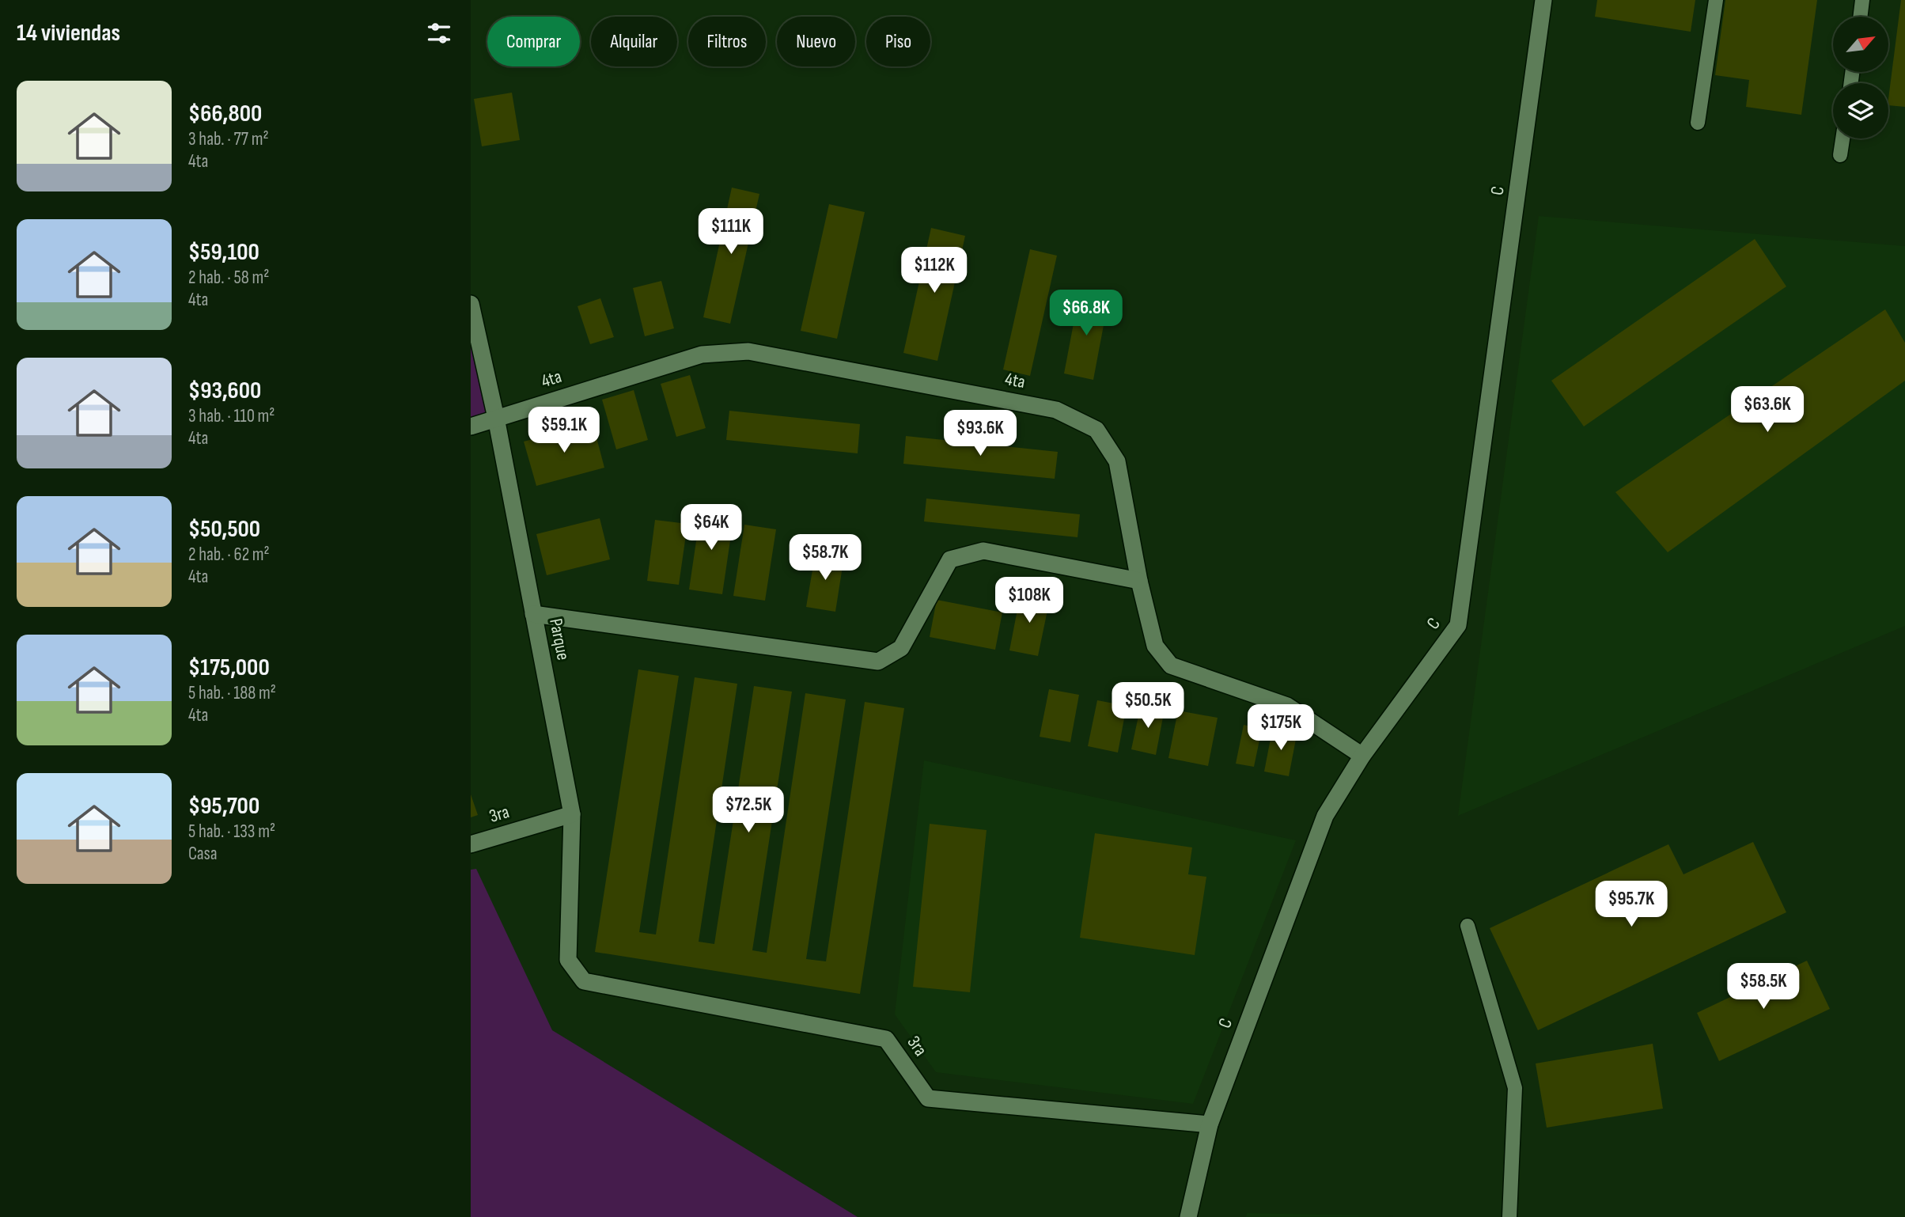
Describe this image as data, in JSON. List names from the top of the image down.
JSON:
{
  "streets": {
    "street": [
      "C",
      "4ta",
      "Parque",
      "3ra"
    ]
  },
  "crossings": [
    ["C", "4ta"],
    ["C", "3ra"],
    ["4ta", "Parque"],
    ["Parque", "3ra"]
  ],
  "north": "top right",
  "page": {
    "heading": "14 viviendas",
    "chip": [
      "Comprar",
      "Alquilar",
      "Filtros",
      "Nuevo",
      "Piso"
    ],
    "list": [
      {
        "name": "$66,800",
        "note": "3 hab. · 77 m² · 4ta"
      },
      {
        "name": "$59,100",
        "note": "2 hab. · 58 m² · 4ta"
      },
      {
        "name": "$93,600",
        "note": "3 hab. · 110 m² · 4ta"
      },
      {
        "name": "$50,500",
        "note": "2 hab. · 62 m² · 4ta"
      },
      {
        "name": "$175,000",
        "note": "5 hab. · 188 m² · 4ta"
      },
      {
        "name": "$95,700",
        "note": "5 hab. · 133 m² · Casa"
      }
    ],
    "price": [
      "$111K",
      "$112K",
      "$66.8K",
      "$63.6K",
      "$59.1K",
      "$93.6K",
      "$64K",
      "$58.7K",
      "$108K",
      "$50.5K",
      "$175K",
      "$72.5K",
      "$95.7K",
      "$58.5K"
    ]
  }
}
